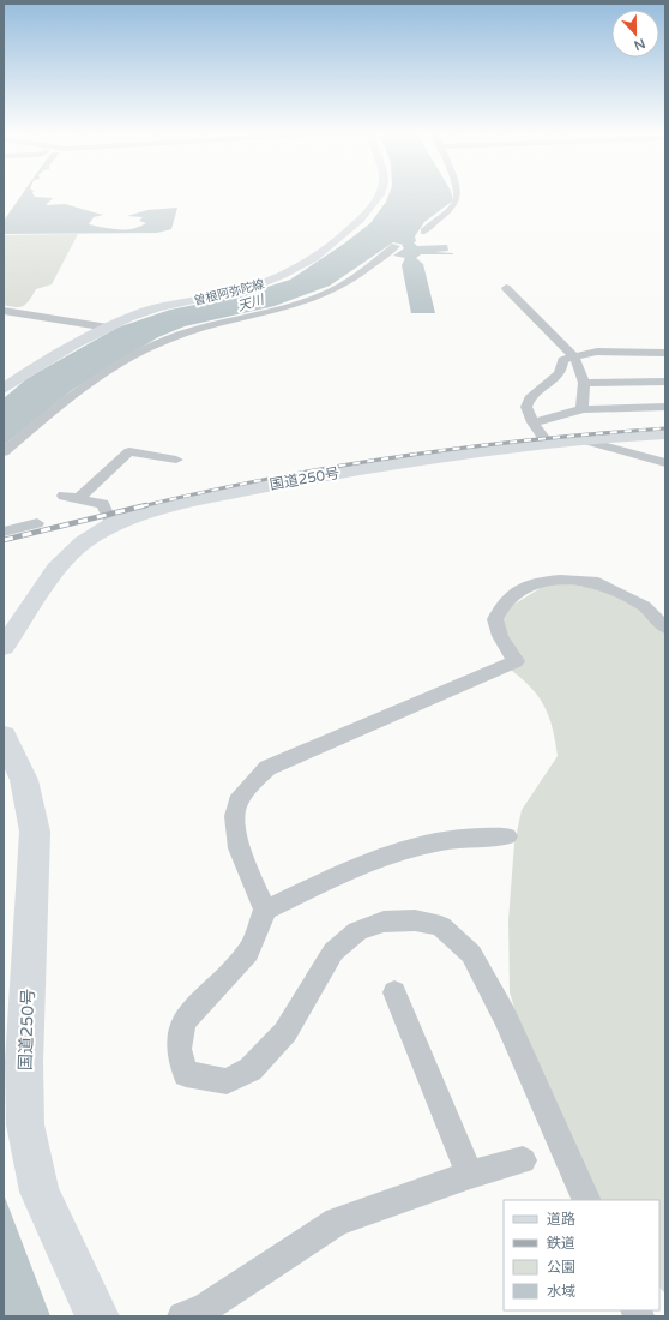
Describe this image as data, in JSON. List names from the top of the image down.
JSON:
{
  "streets": {
    "highway": ["国道250号"],
    "main road": ["曽根阿弥陀線"]
  },
  "water": ["天川"],
  "legend": [
    "道路",
    "鉄道",
    "公園",
    "水域"
  ],
  "north": "bottom"
}
